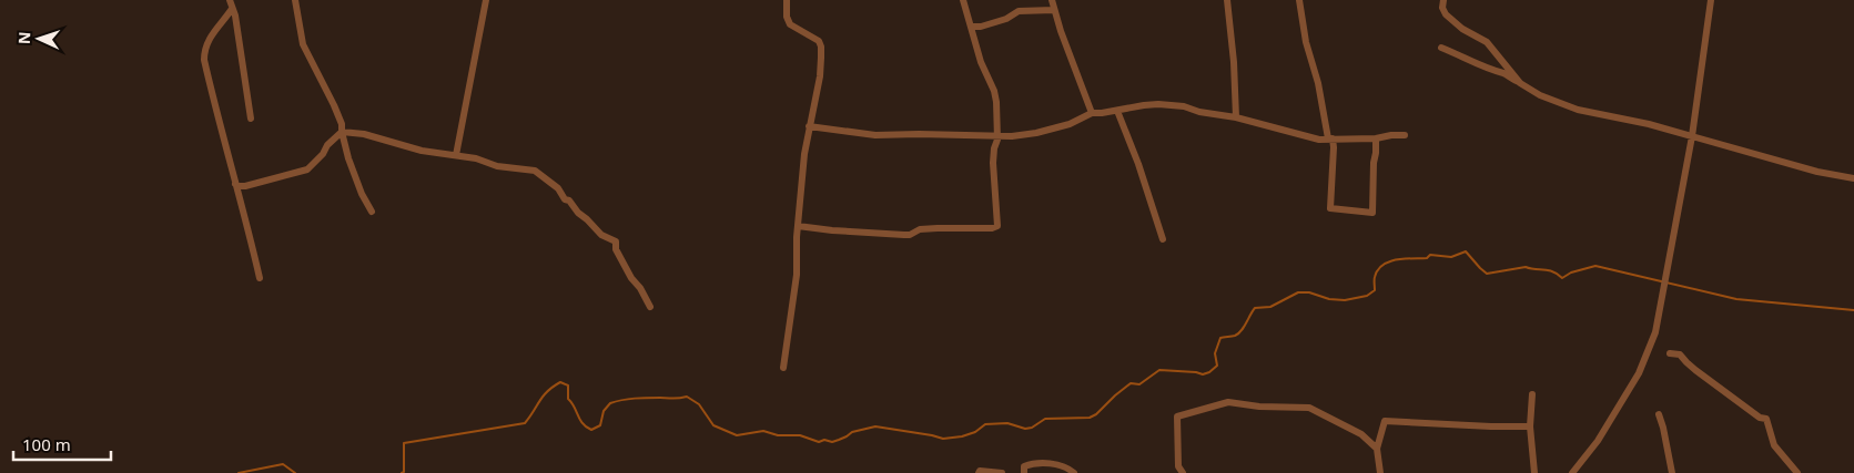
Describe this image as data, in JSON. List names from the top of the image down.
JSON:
{
  "scale_bar": "100 m",
  "north": "left"
}
